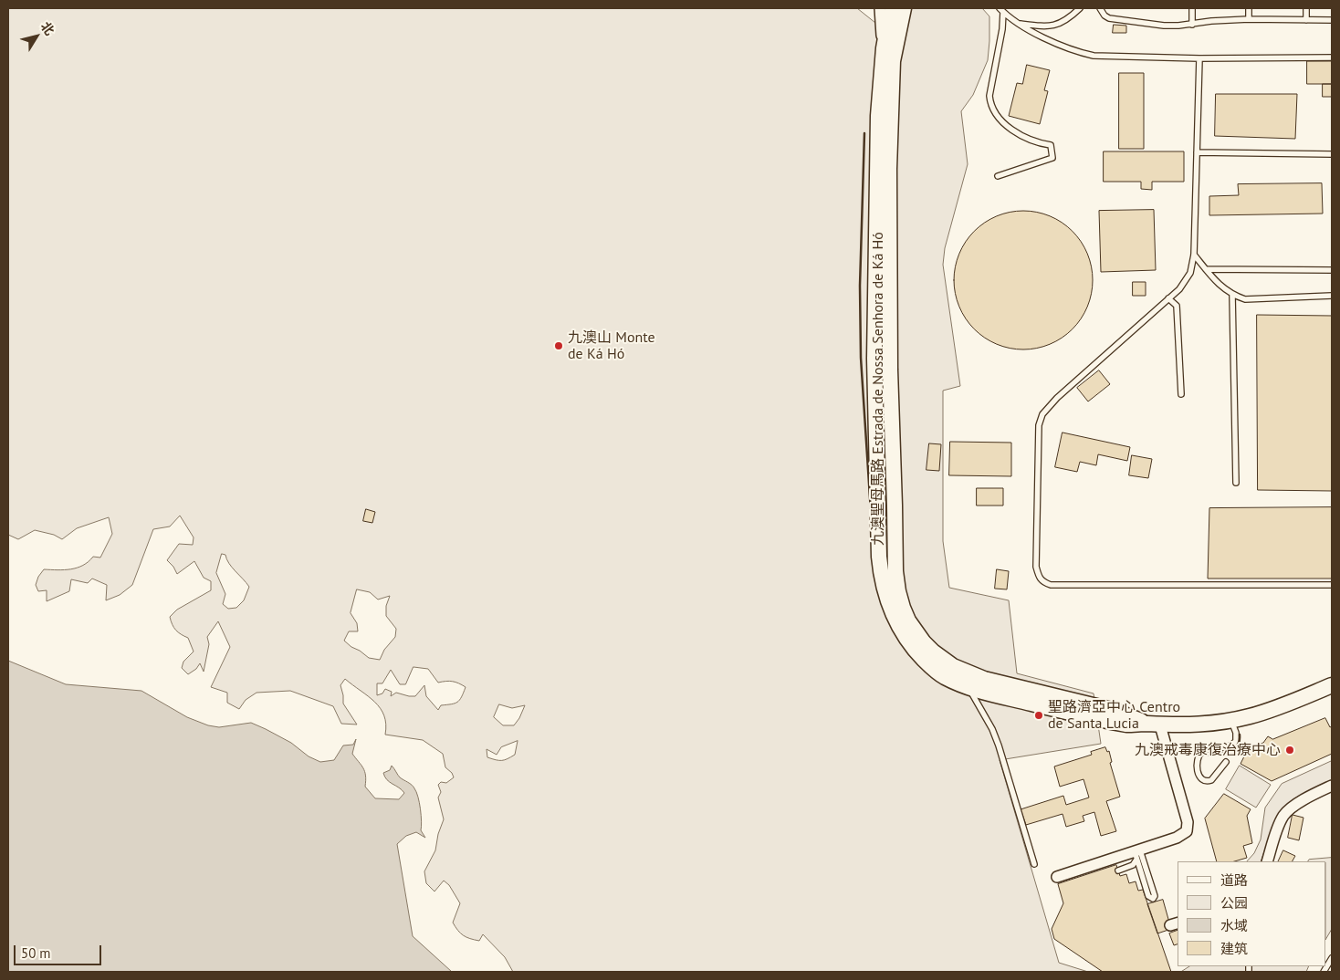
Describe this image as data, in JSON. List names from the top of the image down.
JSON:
{
  "streets": {
    "street": ["九澳聖母馬路 Estrada de Nossa Senhora de Ká Hó"]
  },
  "places": ["九澳山 Monte de Ká Hó", "聖路濟亞中心 Centro de Santa Lucia", "九澳戒毒康復治療中心"],
  "legend": [
    "道路",
    "公园",
    "水域",
    "建筑"
  ],
  "scale_bar": "50 m",
  "north": "top right"
}
